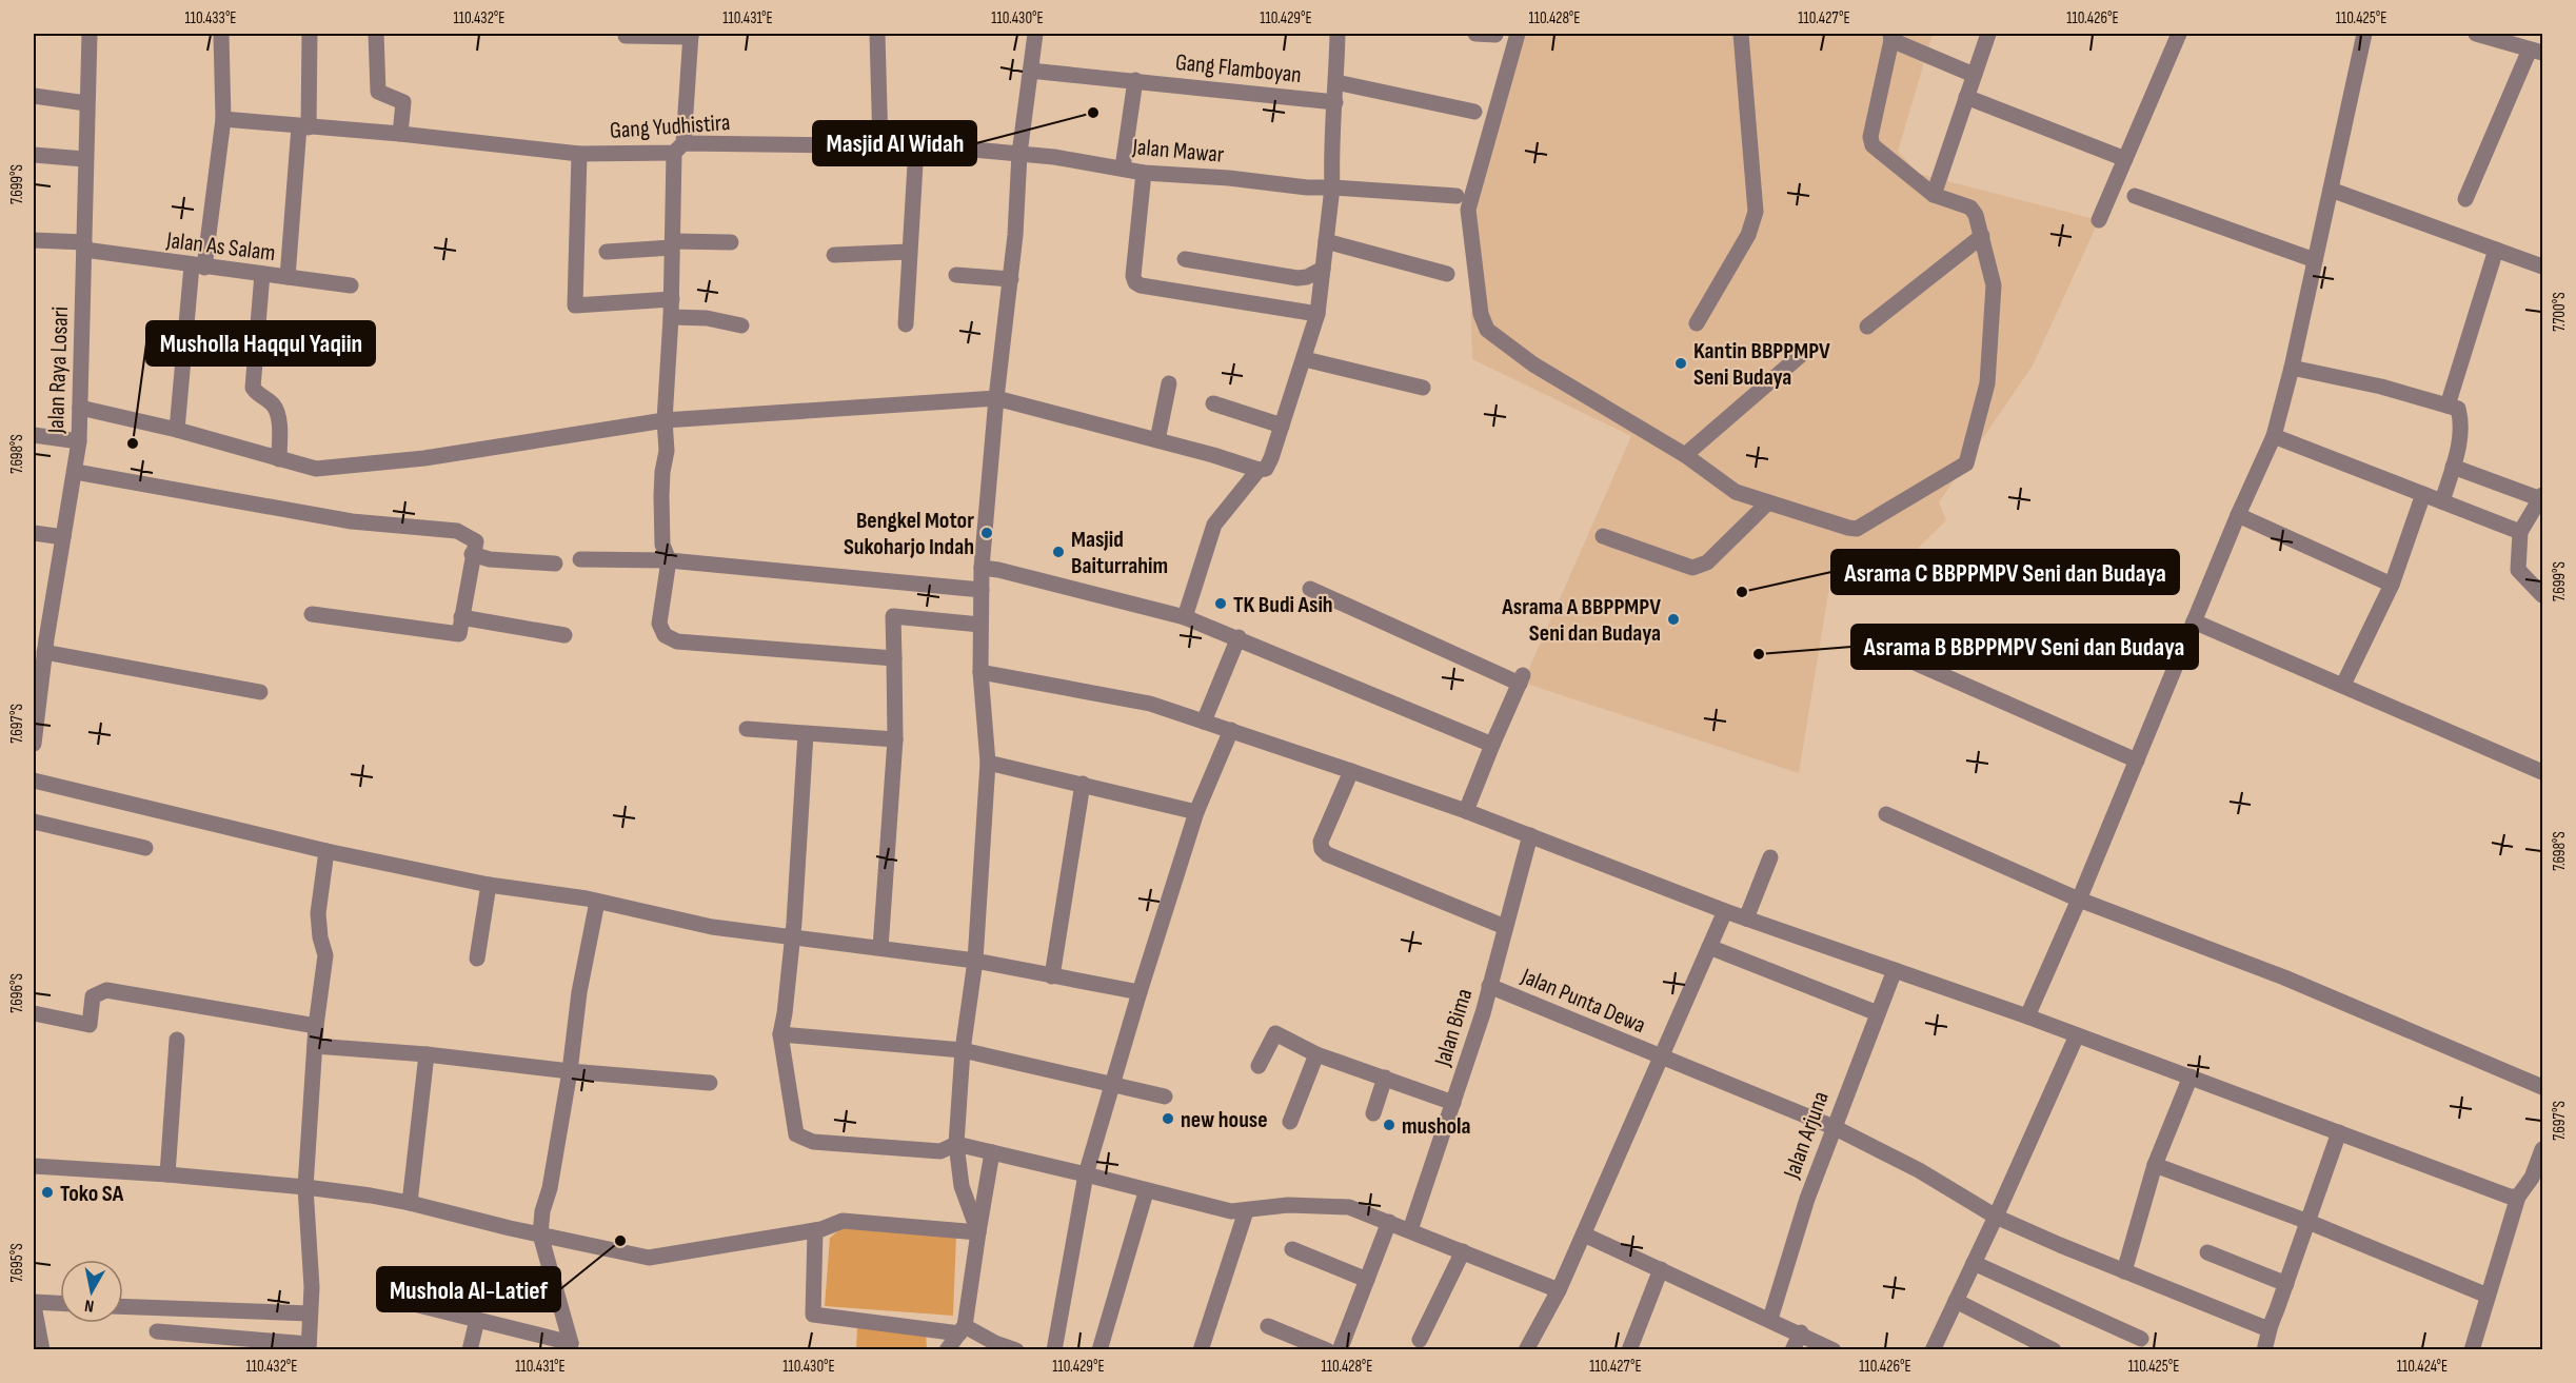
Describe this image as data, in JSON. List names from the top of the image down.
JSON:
{
  "streets": {
    "street": [
      "Gang Flamboyan",
      "Gang Yudhistira",
      "Jalan Mawar",
      "Jalan As Salam",
      "Jalan Raya Losari",
      "Jalan Punta Dewa",
      "Jalan Bima",
      "Jalan Arjuna"
    ]
  },
  "crossings": [
    ["Gang Yudhistira", "Jalan Mawar"],
    ["Jalan As Salam", "Jalan Raya Losari"],
    ["Jalan Punta Dewa", "Jalan Bima"],
    ["Jalan Punta Dewa", "Jalan Arjuna"]
  ],
  "places": [
    "Masjid Al Widah",
    "Kantin BBPPMPV Seni Budaya",
    "Musholla Haqqul Yaqiin",
    "Bengkel Motor Sukoharjo Indah",
    "Masjid Baiturrahim",
    "Asrama C BBPPMPV Seni dan Budaya",
    "TK Budi Asih",
    "Asrama A BBPPMPV Seni dan Budaya",
    "Asrama B BBPPMPV Seni dan Budaya",
    "new house",
    "mushola",
    "Toko SA",
    "Mushola Al-Latief"
  ],
  "north": "bottom",
  "coordinates": [
    "110.433°E",
    "110.432°E",
    "110.431°E",
    "110.430°E",
    "110.429°E",
    "110.428°E",
    "110.427°E",
    "110.426°E",
    "110.425°E",
    "7.699°S",
    "7.700°S",
    "7.698°S",
    "7.697°S",
    "7.696°S",
    "7.695°S",
    "110.424°E"
  ]
}
